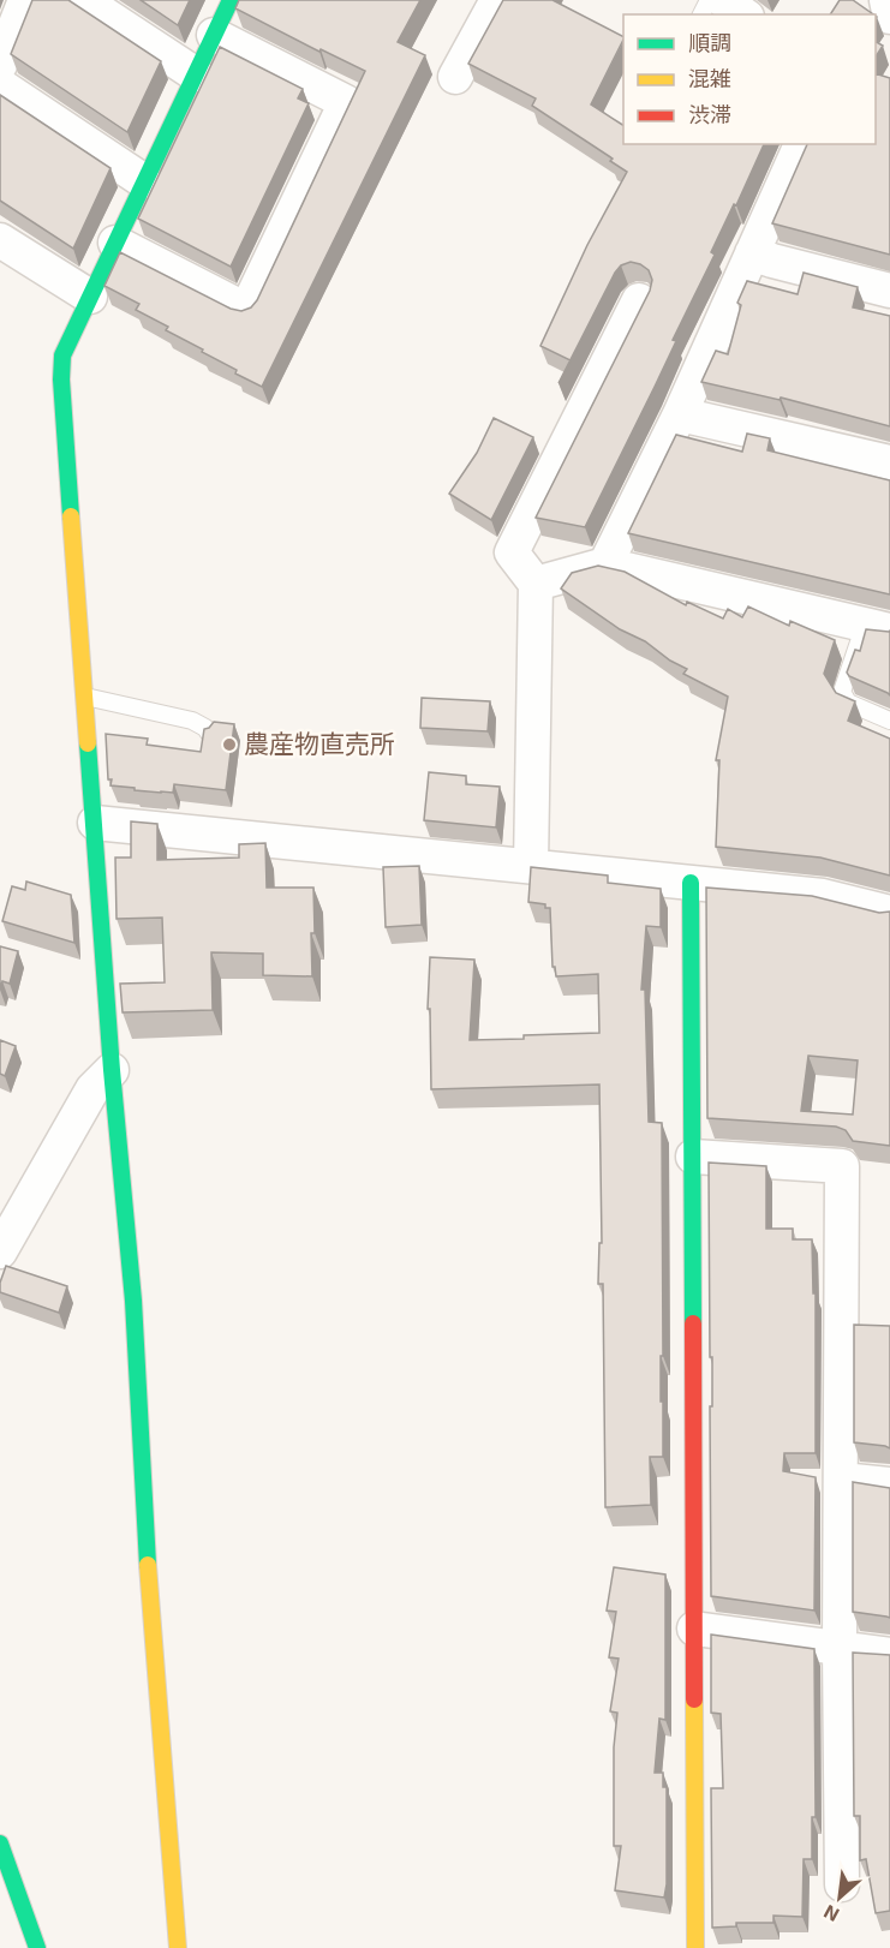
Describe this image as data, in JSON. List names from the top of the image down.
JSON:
{
  "places": ["農産物直売所"],
  "legend": ["順調", "混雑", "渋滞"],
  "north": "bottom left"
}
